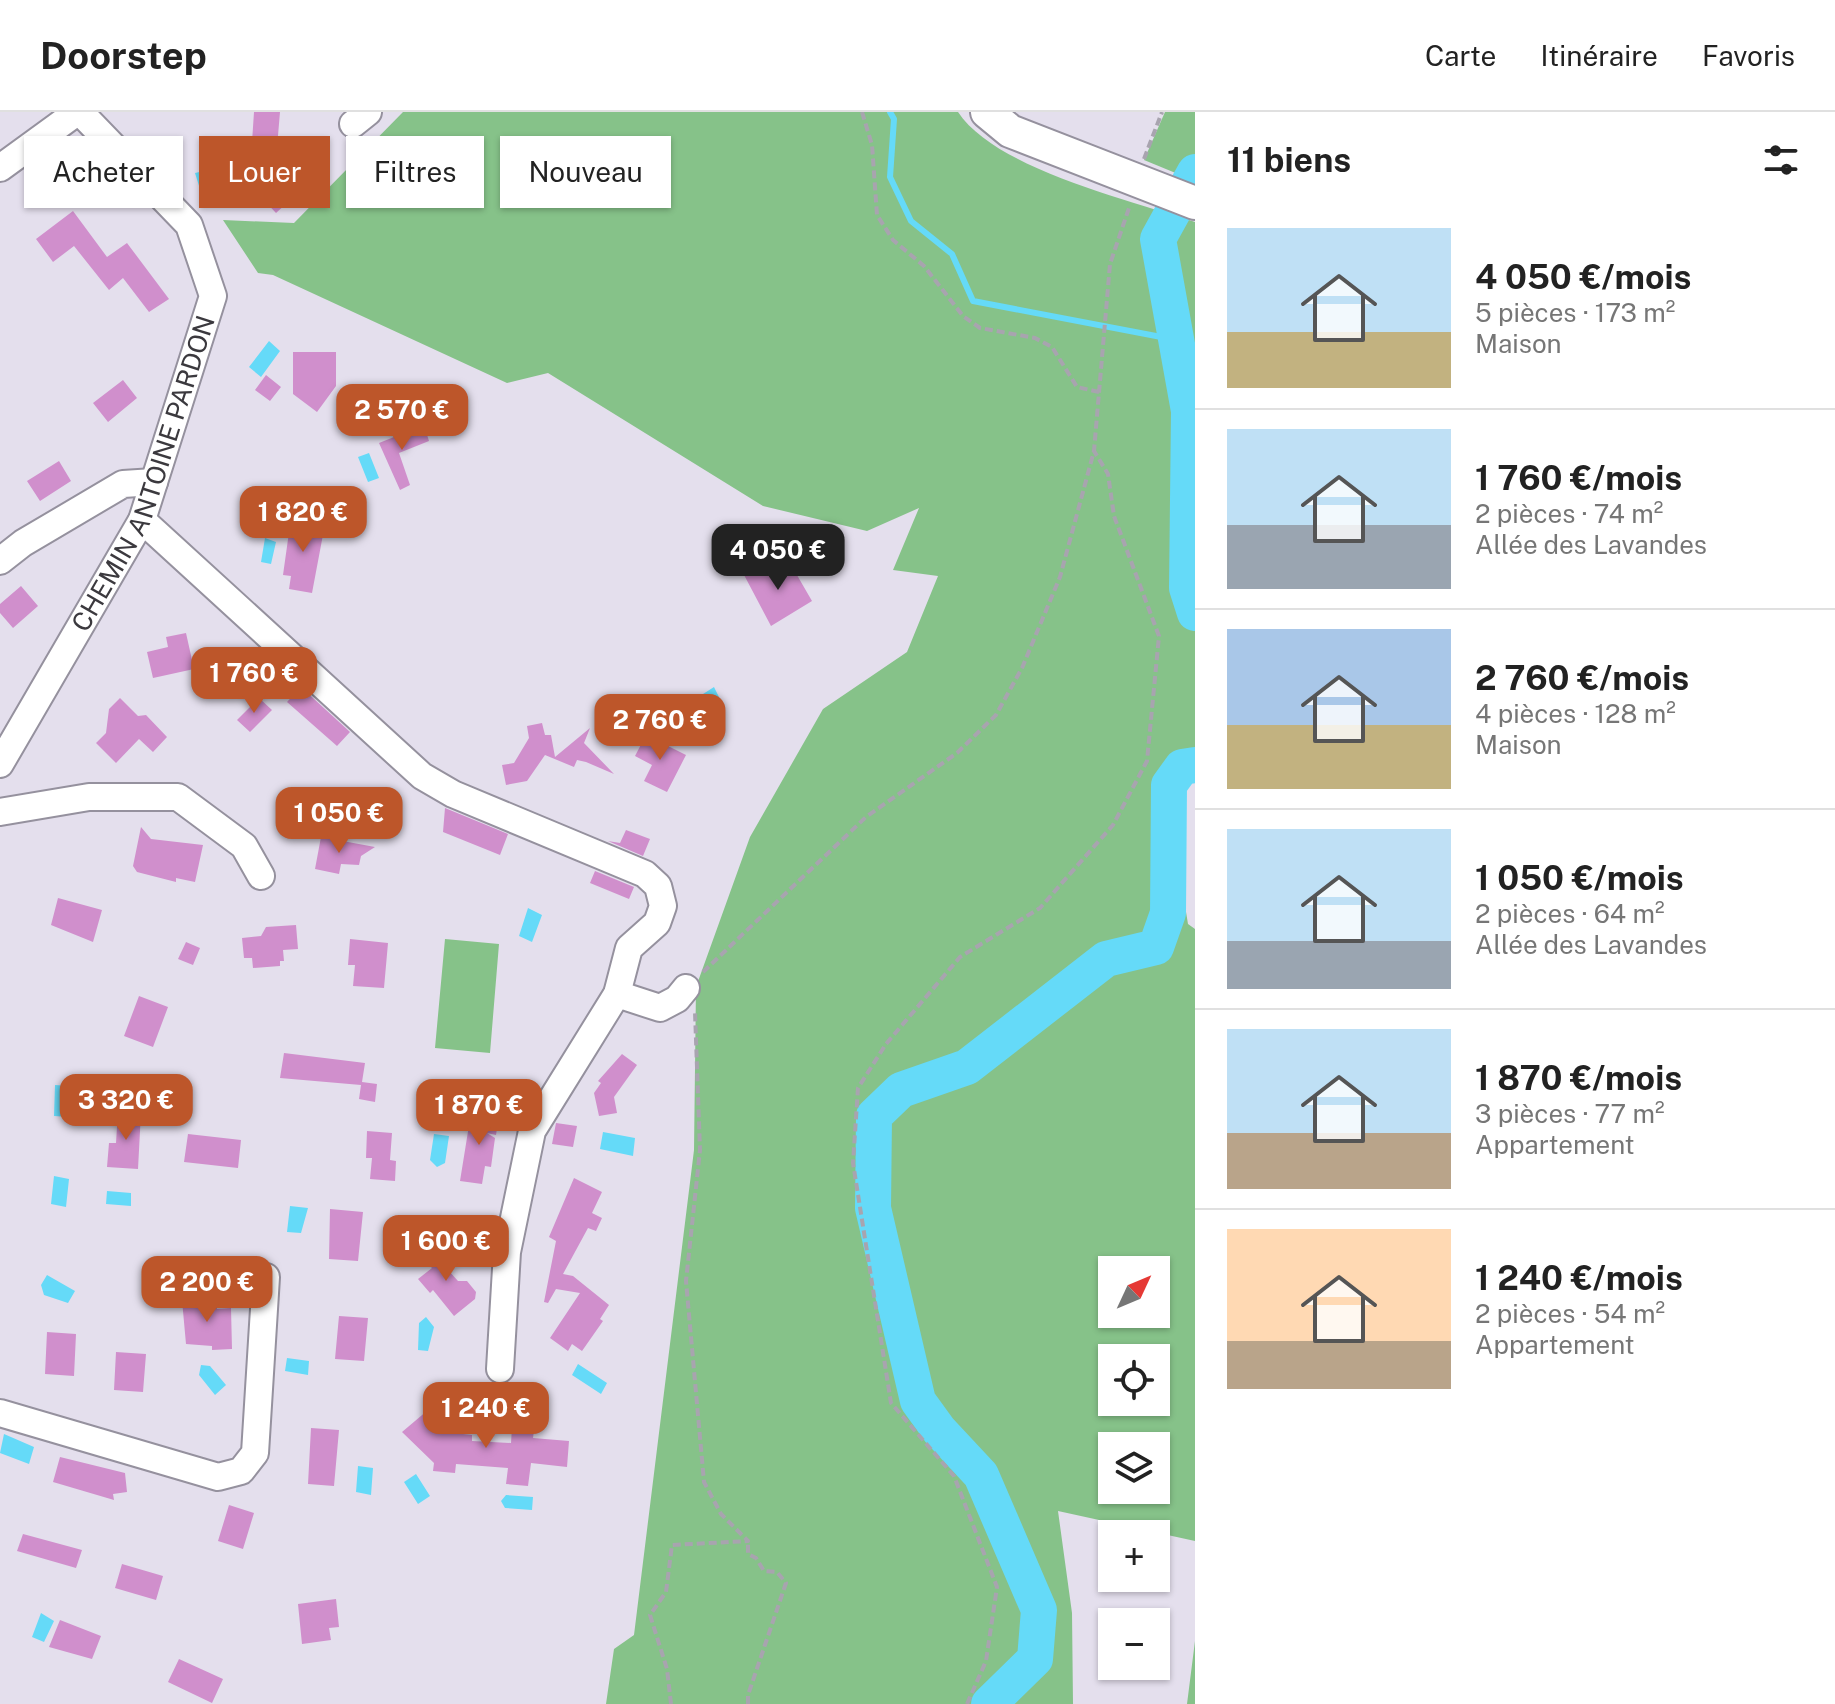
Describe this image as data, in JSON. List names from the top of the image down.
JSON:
{
  "streets": {
    "street": ["CHEMIN ANTOINE PARDON"]
  },
  "north": "top right",
  "page": {
    "header": "Doorstep",
    "nav": ["Carte", "Itinéraire", "Favoris"],
    "heading": "11 biens",
    "chip": [
      "Acheter",
      "Louer",
      "Filtres",
      "Nouveau"
    ],
    "list": [
      {
        "name": "4 050 €/mois",
        "note": "5 pièces · 173 m² · Maison"
      },
      {
        "name": "1 760 €/mois",
        "note": "2 pièces · 74 m² · Allée des Lavandes"
      },
      {
        "name": "2 760 €/mois",
        "note": "4 pièces · 128 m² · Maison"
      },
      {
        "name": "1 050 €/mois",
        "note": "2 pièces · 64 m² · Allée des Lavandes"
      },
      {
        "name": "1 870 €/mois",
        "note": "3 pièces · 77 m² · Appartement"
      },
      {
        "name": "1 240 €/mois",
        "note": "2 pièces · 54 m² · Appartement"
      }
    ],
    "price": [
      "2 570 €",
      "1 820 €",
      "4 050 €",
      "1 760 €",
      "2 760 €",
      "1 050 €",
      "3 320 €",
      "1 870 €",
      "1 600 €",
      "2 200 €",
      "1 240 €"
    ],
    "map_buttons": ["+", "−"]
  }
}
